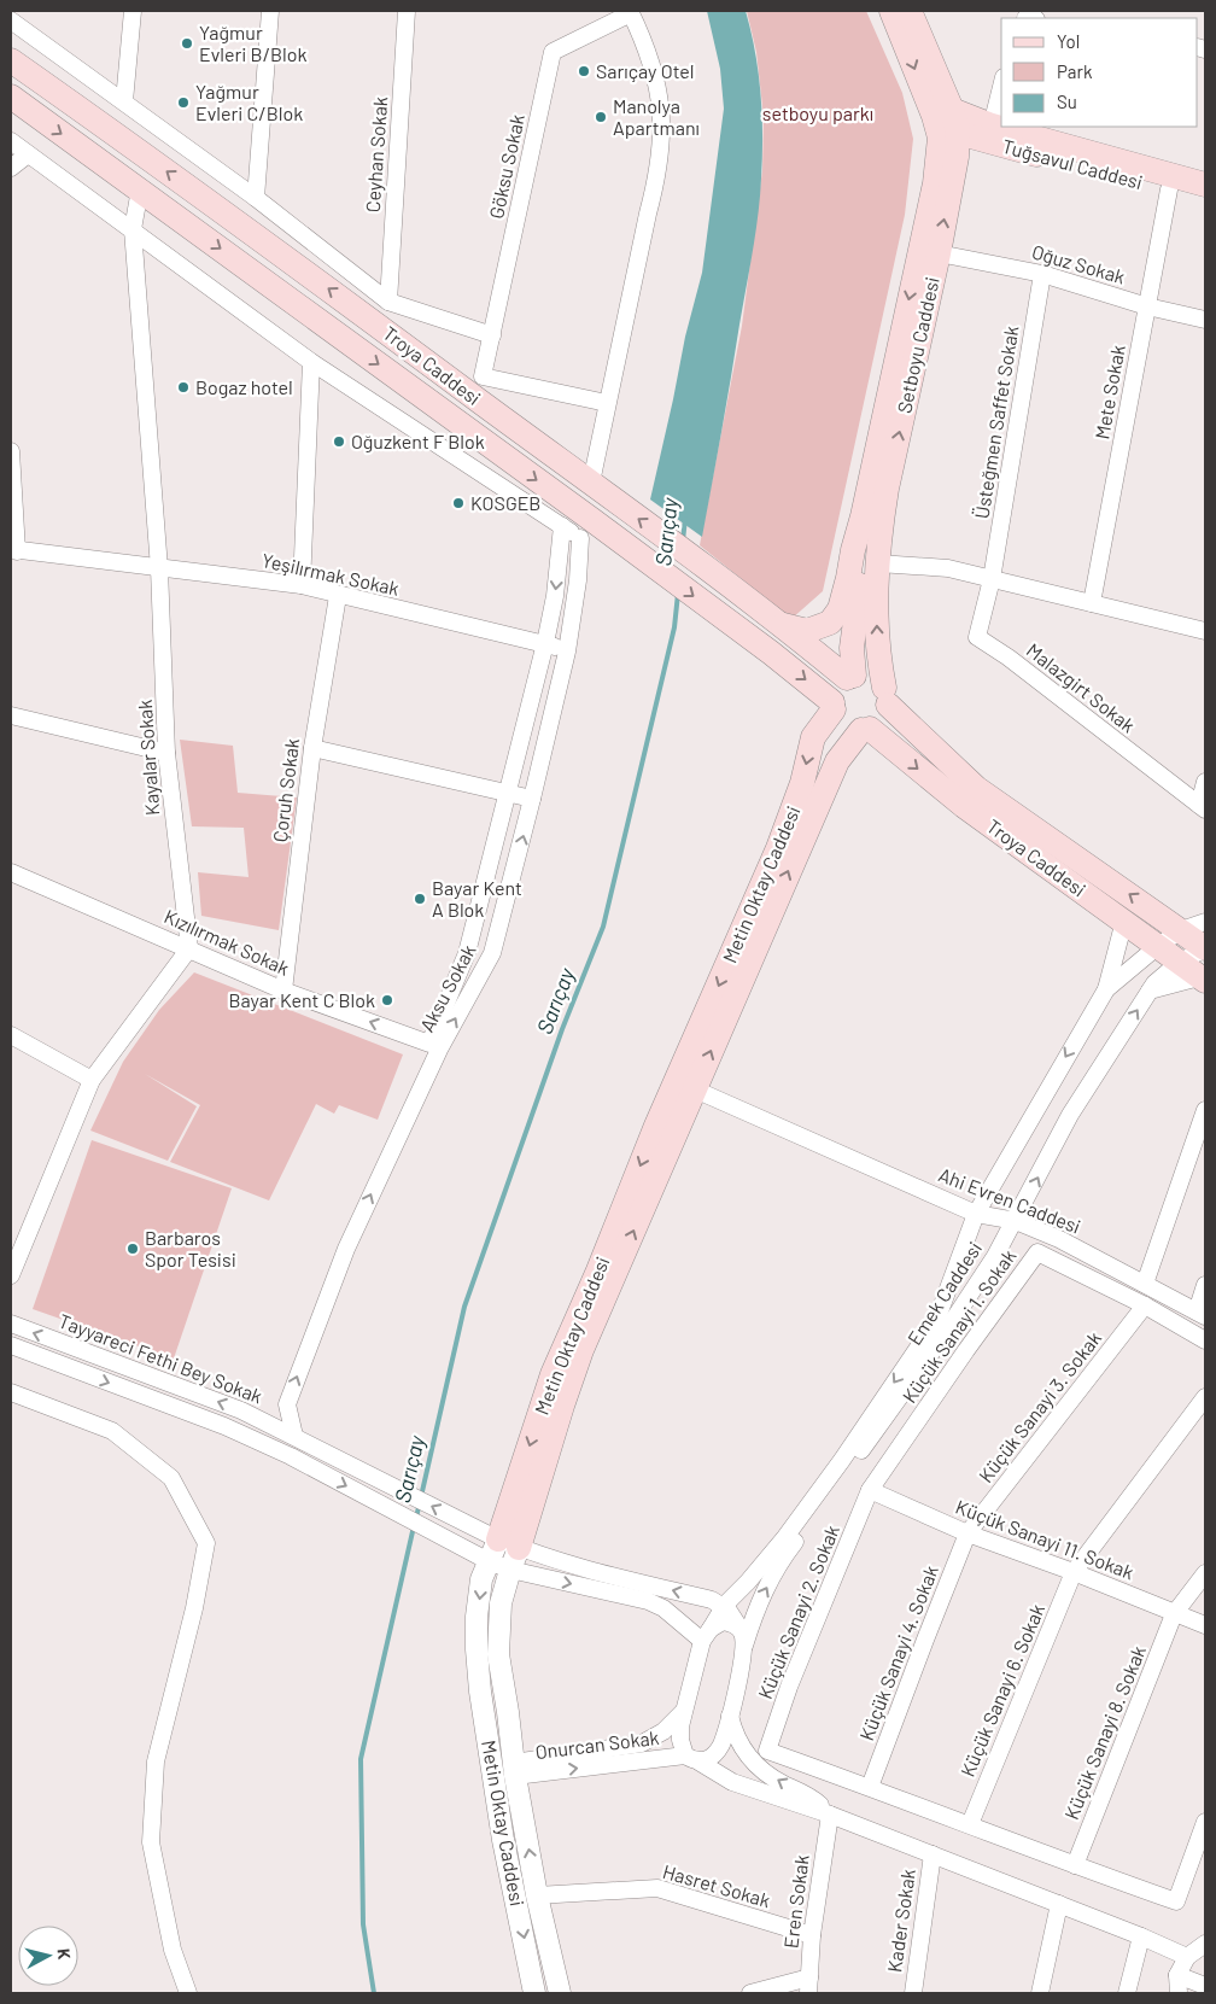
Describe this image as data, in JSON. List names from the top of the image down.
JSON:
{
  "streets": {
    "main road": [
      "Tuğsavul Caddesi",
      "Setboyu Caddesi",
      "Troya Caddesi",
      "Metin Oktay Caddesi"
    ],
    "street": [
      "Ceyhan Sokak",
      "Göksu Sokak",
      "Oğuz Sokak",
      "Mete Sokak",
      "Üsteğmen Saffet Sokak",
      "Yeşilırmak Sokak",
      "Malazgirt Sokak",
      "Kayalar Sokak",
      "Çoruh Sokak",
      "Kızılırmak Sokak",
      "Aksu Sokak",
      "Ahi Evren Caddesi",
      "Emek Caddesi",
      "Küçük Sanayi 1. Sokak",
      "Tayyareci Fethi Bey Sokak",
      "Küçük Sanayi 3. Sokak",
      "Küçük Sanayi 11. Sokak",
      "Küçük Sanayi 2. Sokak",
      "Küçük Sanayi 4. Sokak",
      "Küçük Sanayi 6. Sokak",
      "Küçük Sanayi 8. Sokak",
      "Onurcan Sokak",
      "Hasret Sokak",
      "Eren Sokak",
      "Kader Sokak"
    ]
  },
  "crossings": [
    ["Tuğsavul Caddesi", "Setboyu Caddesi"],
    ["Tuğsavul Caddesi", "Mete Sokak"],
    ["Oğuz Sokak", "Setboyu Caddesi"],
    ["Oğuz Sokak", "Mete Sokak"],
    ["Oğuz Sokak", "Üsteğmen Saffet Sokak"],
    ["Setboyu Caddesi", "Troya Caddesi"],
    ["Setboyu Caddesi", "Metin Oktay Caddesi"],
    ["Troya Caddesi", "Kayalar Sokak"],
    ["Troya Caddesi", "Metin Oktay Caddesi"],
    ["Troya Caddesi", "Aksu Sokak"],
    ["Troya Caddesi", "Emek Caddesi"],
    ["Üsteğmen Saffet Sokak", "Malazgirt Sokak"],
    ["Yeşilırmak Sokak", "Kayalar Sokak"],
    ["Yeşilırmak Sokak", "Çoruh Sokak"],
    ["Yeşilırmak Sokak", "Aksu Sokak"],
    ["Kayalar Sokak", "Kızılırmak Sokak"],
    ["Çoruh Sokak", "Kızılırmak Sokak"],
    ["Metin Oktay Caddesi", "Ahi Evren Caddesi"],
    ["Metin Oktay Caddesi", "Tayyareci Fethi Bey Sokak"],
    ["Metin Oktay Caddesi", "Onurcan Sokak"],
    ["Metin Oktay Caddesi", "Hasret Sokak"],
    ["Kızılırmak Sokak", "Aksu Sokak"],
    ["Aksu Sokak", "Tayyareci Fethi Bey Sokak"],
    ["Ahi Evren Caddesi", "Emek Caddesi"],
    ["Emek Caddesi", "Onurcan Sokak"],
    ["Küçük Sanayi 1. Sokak", "Küçük Sanayi 3. Sokak"],
    ["Küçük Sanayi 1. Sokak", "Küçük Sanayi 11. Sokak"],
    ["Küçük Sanayi 1. Sokak", "Küçük Sanayi 2. Sokak"],
    ["Küçük Sanayi 3. Sokak", "Küçük Sanayi 11. Sokak"],
    ["Küçük Sanayi 3. Sokak", "Küçük Sanayi 4. Sokak"],
    ["Küçük Sanayi 11. Sokak", "Küçük Sanayi 2. Sokak"],
    ["Küçük Sanayi 11. Sokak", "Küçük Sanayi 4. Sokak"],
    ["Küçük Sanayi 11. Sokak", "Küçük Sanayi 6. Sokak"],
    ["Küçük Sanayi 11. Sokak", "Küçük Sanayi 8. Sokak"],
    ["Küçük Sanayi 2. Sokak", "Küçük Sanayi 4. Sokak"],
    ["Hasret Sokak", "Eren Sokak"]
  ],
  "water": ["Sarıçay"],
  "parks": ["setboyu parkı"],
  "places": [
    "Yağmur Evleri B/Blok",
    "Sarıçay Otel",
    "Yağmur Evleri C/Blok",
    "Manolya Apartmanı",
    "Bogaz hotel",
    "Oğuzkent F Blok",
    "KOSGEB",
    "Bayar Kent A Blok",
    "Bayar Kent C Blok",
    "Barbaros Spor Tesisi"
  ],
  "legend": ["Yol", "Park", "Su"],
  "north": "right"
}
